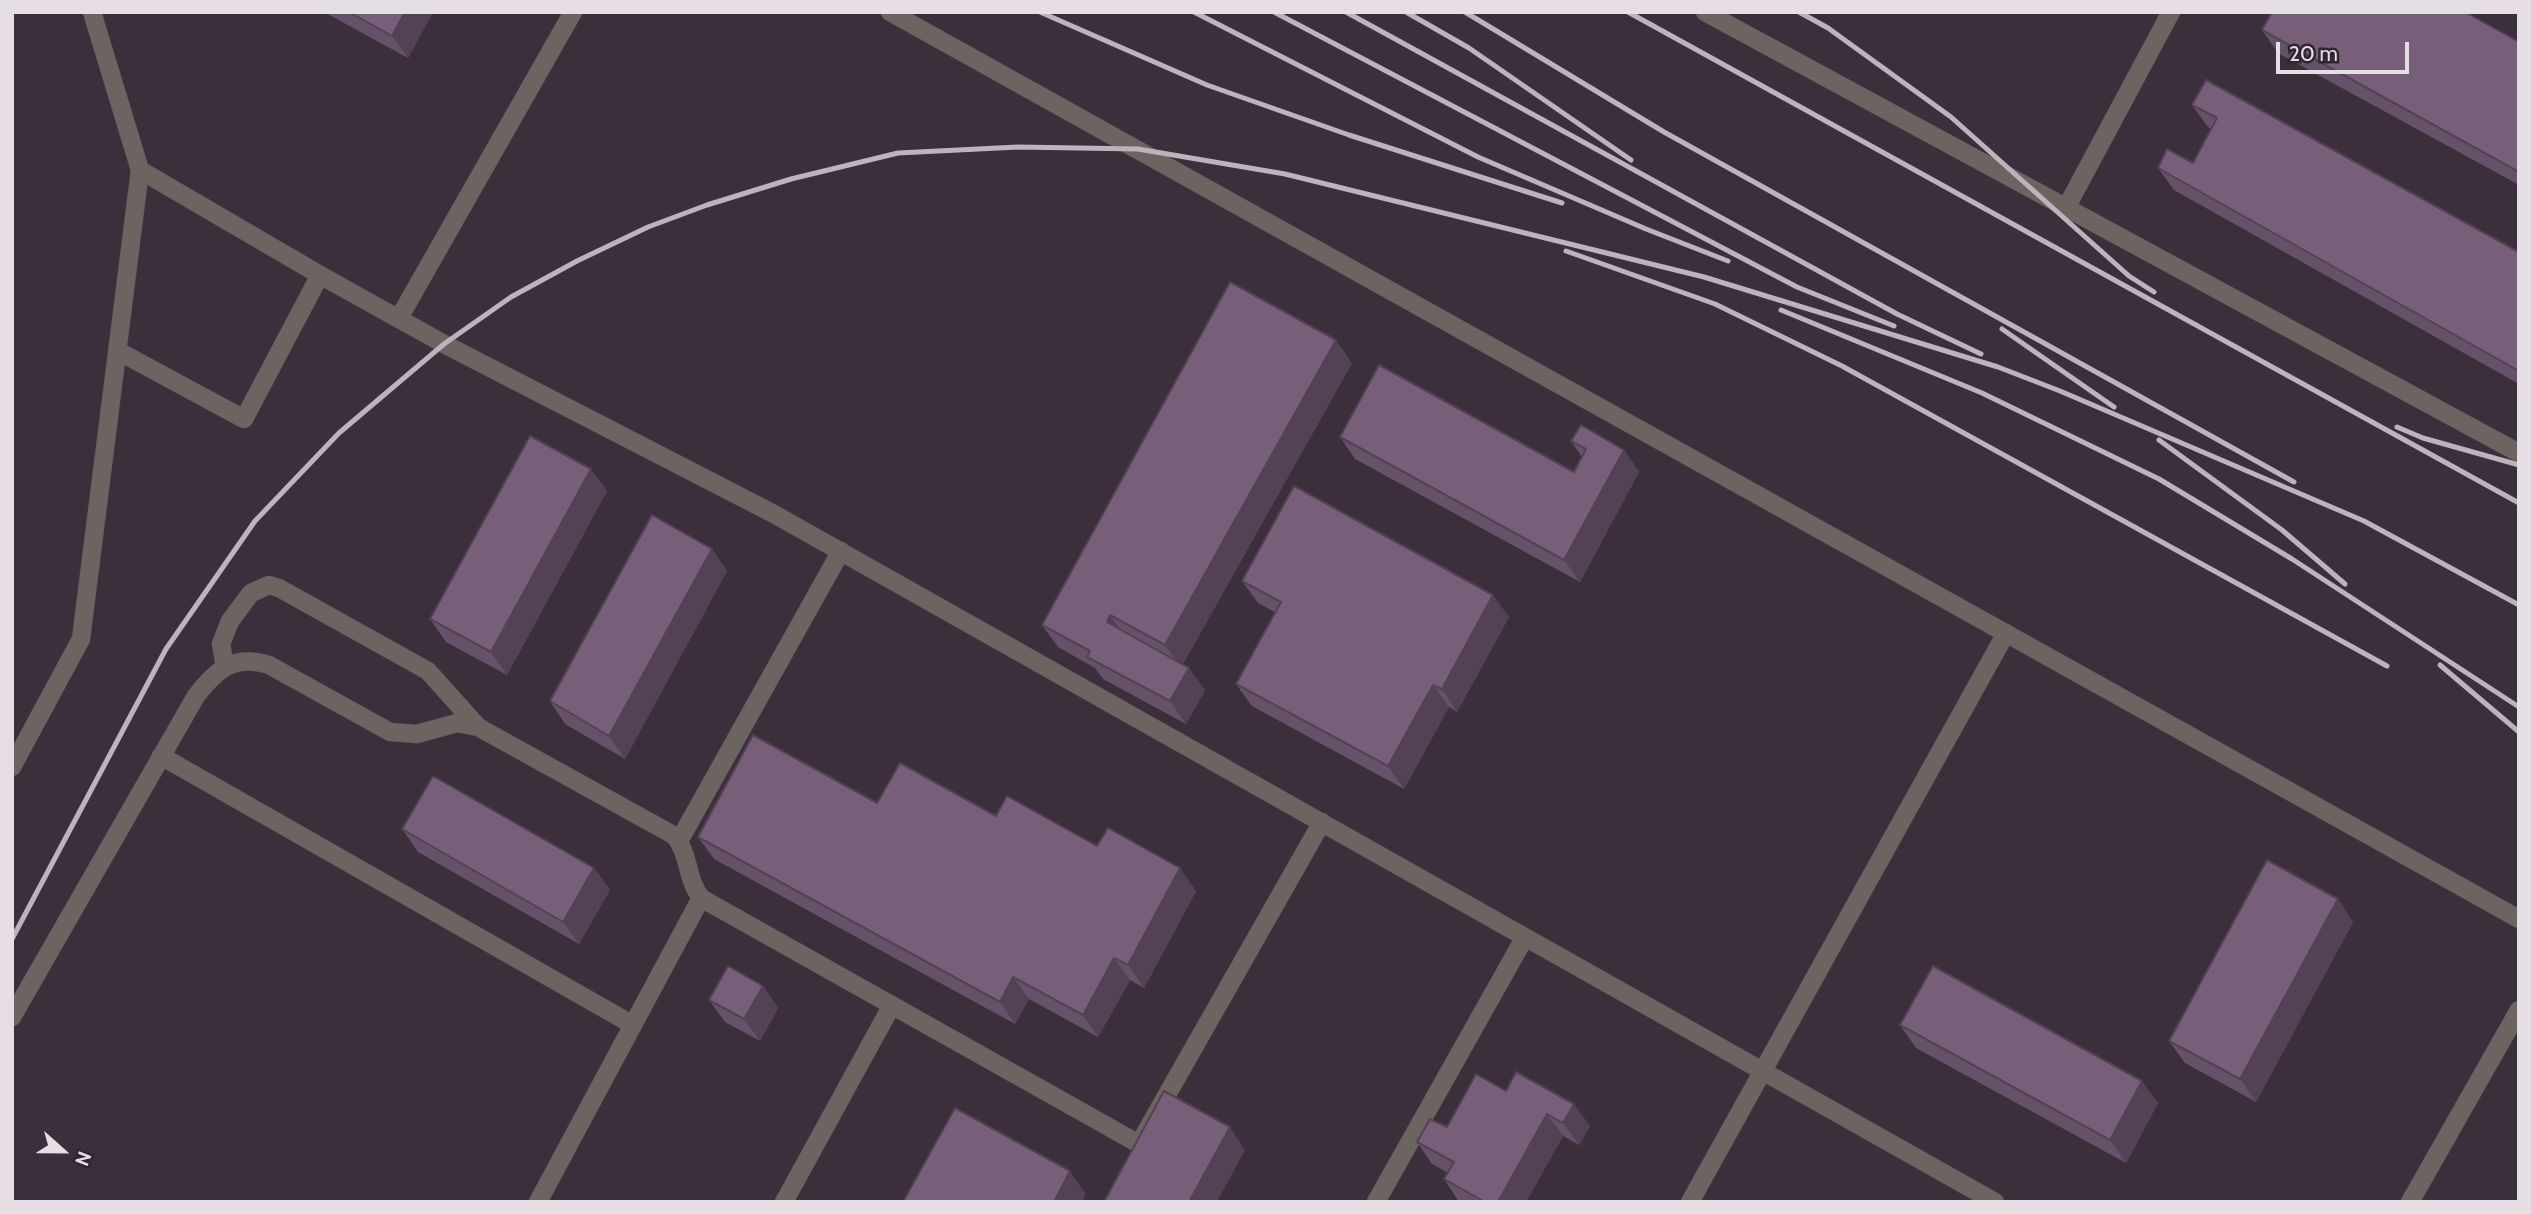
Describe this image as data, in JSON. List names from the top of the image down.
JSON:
{
  "scale_bar": "20 m",
  "north": "right"
}
